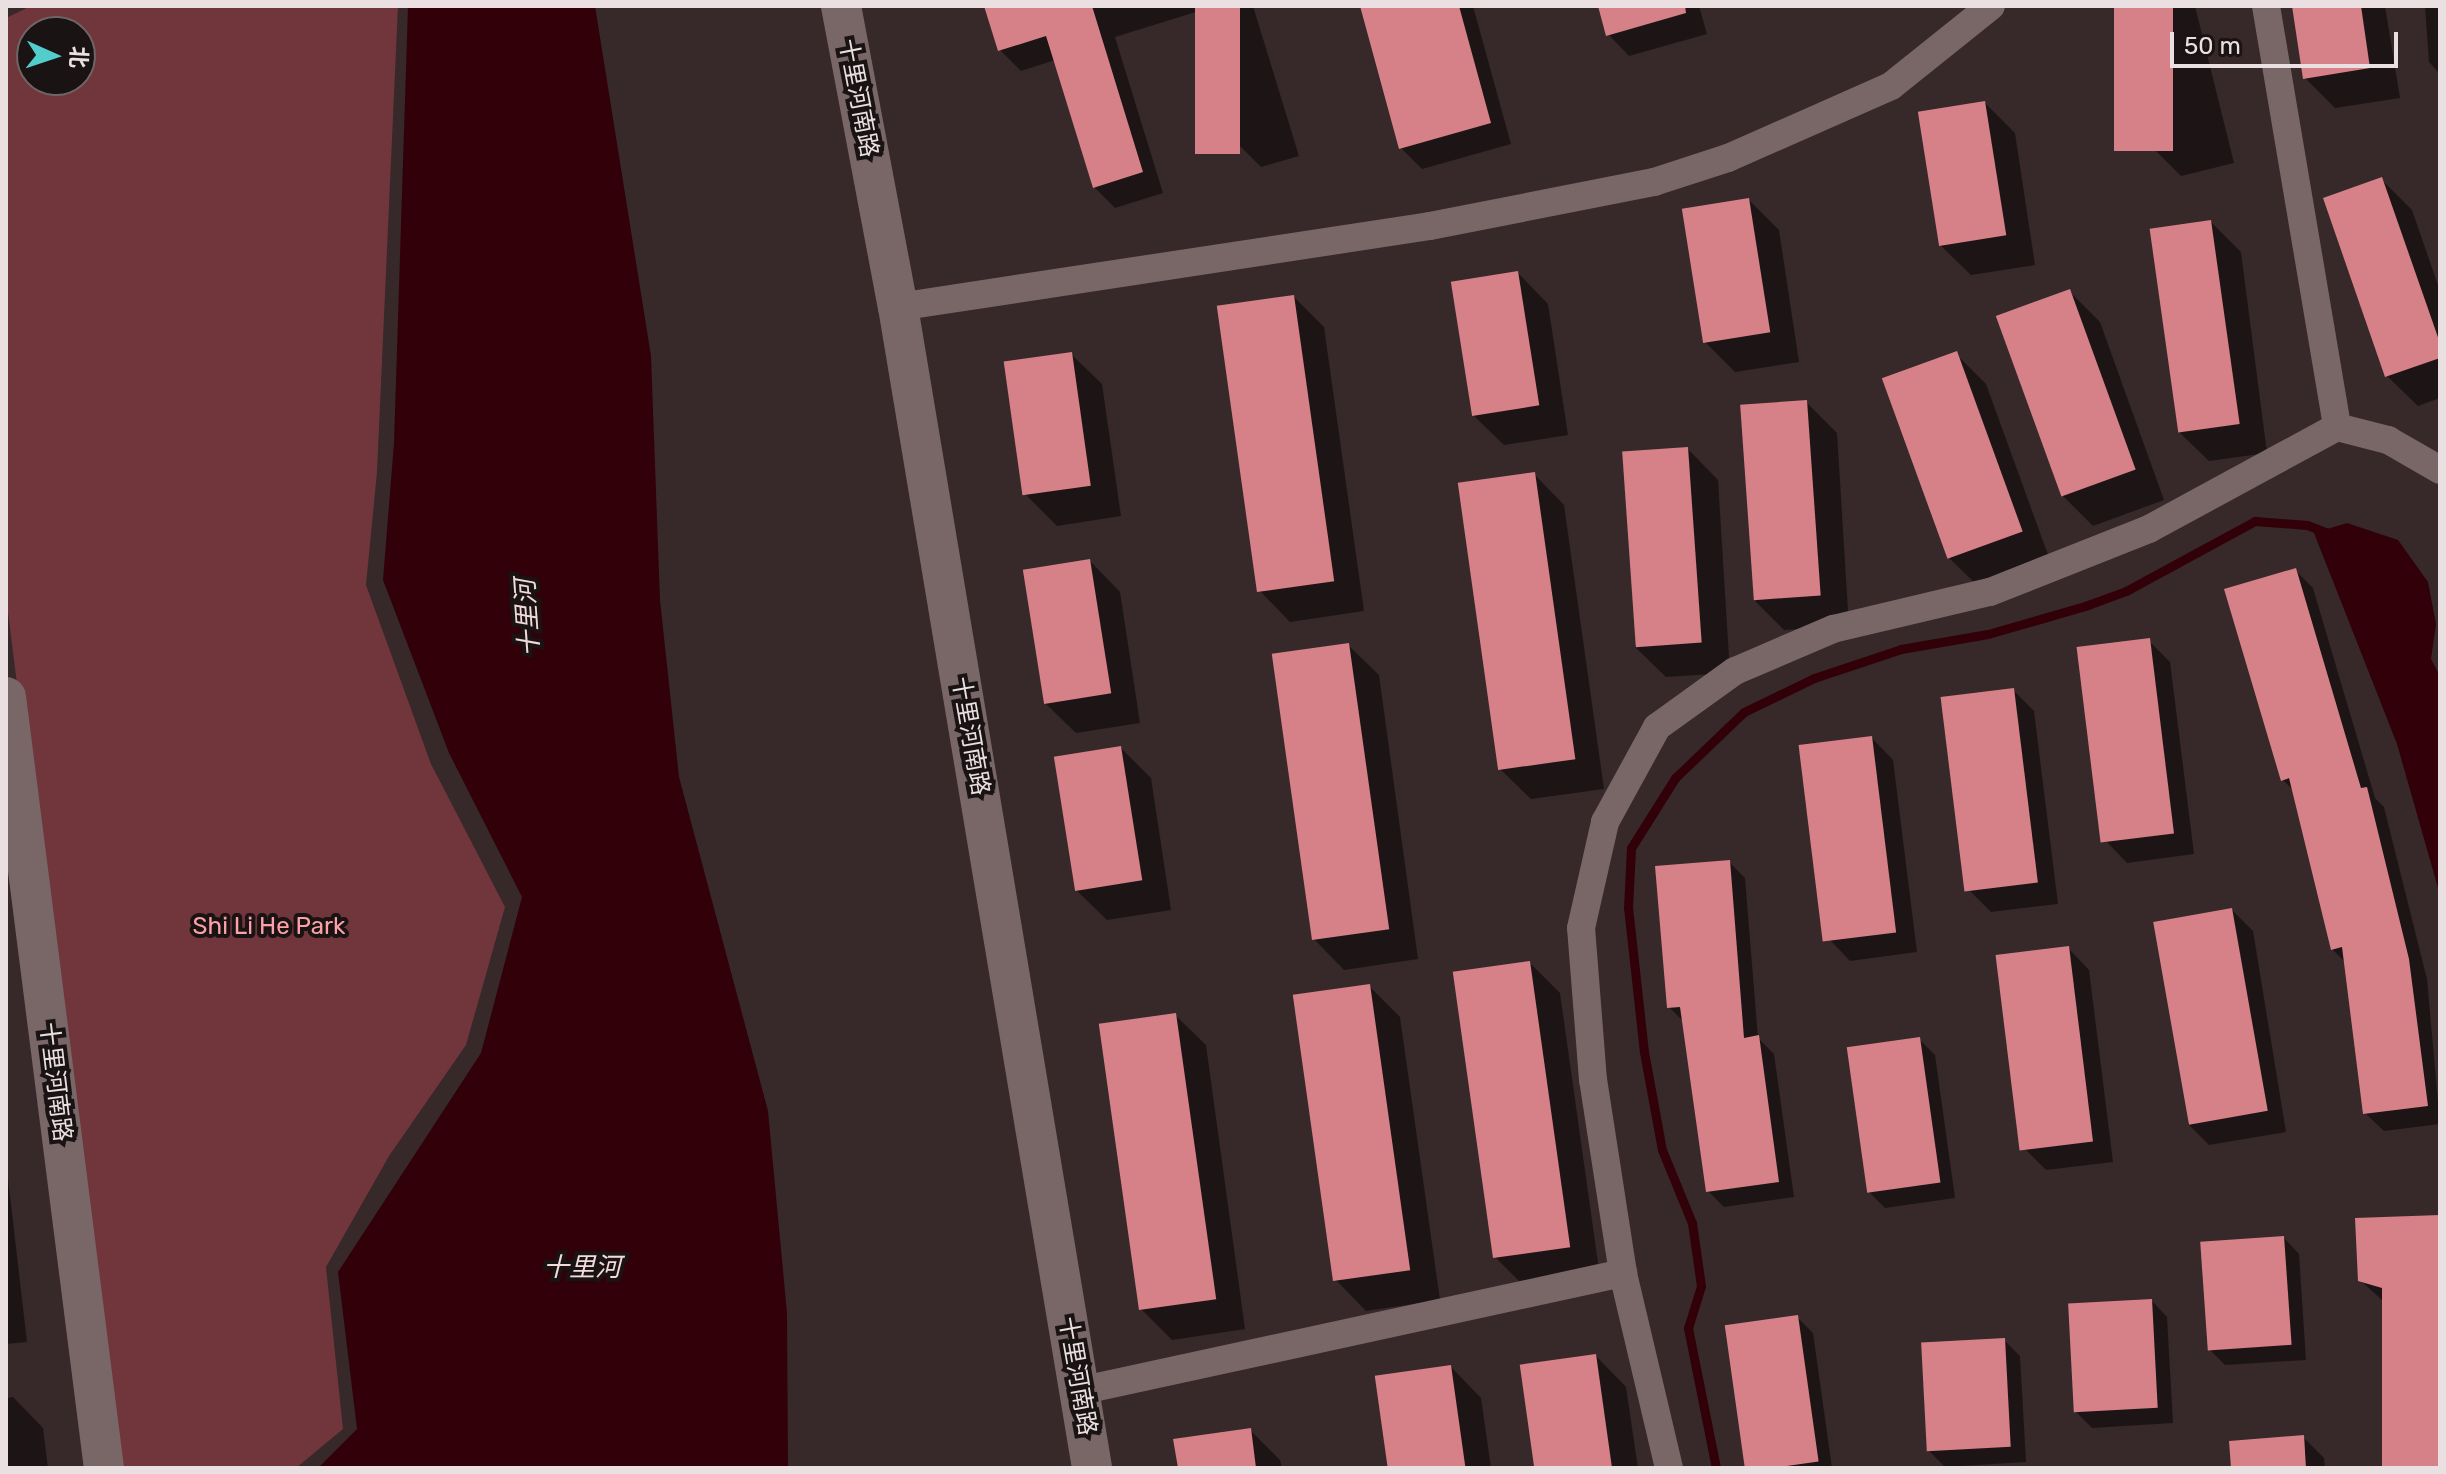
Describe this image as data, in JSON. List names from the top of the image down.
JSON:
{
  "streets": {
    "street": ["十里河南路"]
  },
  "water": ["十里河"],
  "parks": ["Shi Li He Park"],
  "scale_bar": "50 m",
  "north": "right"
}
